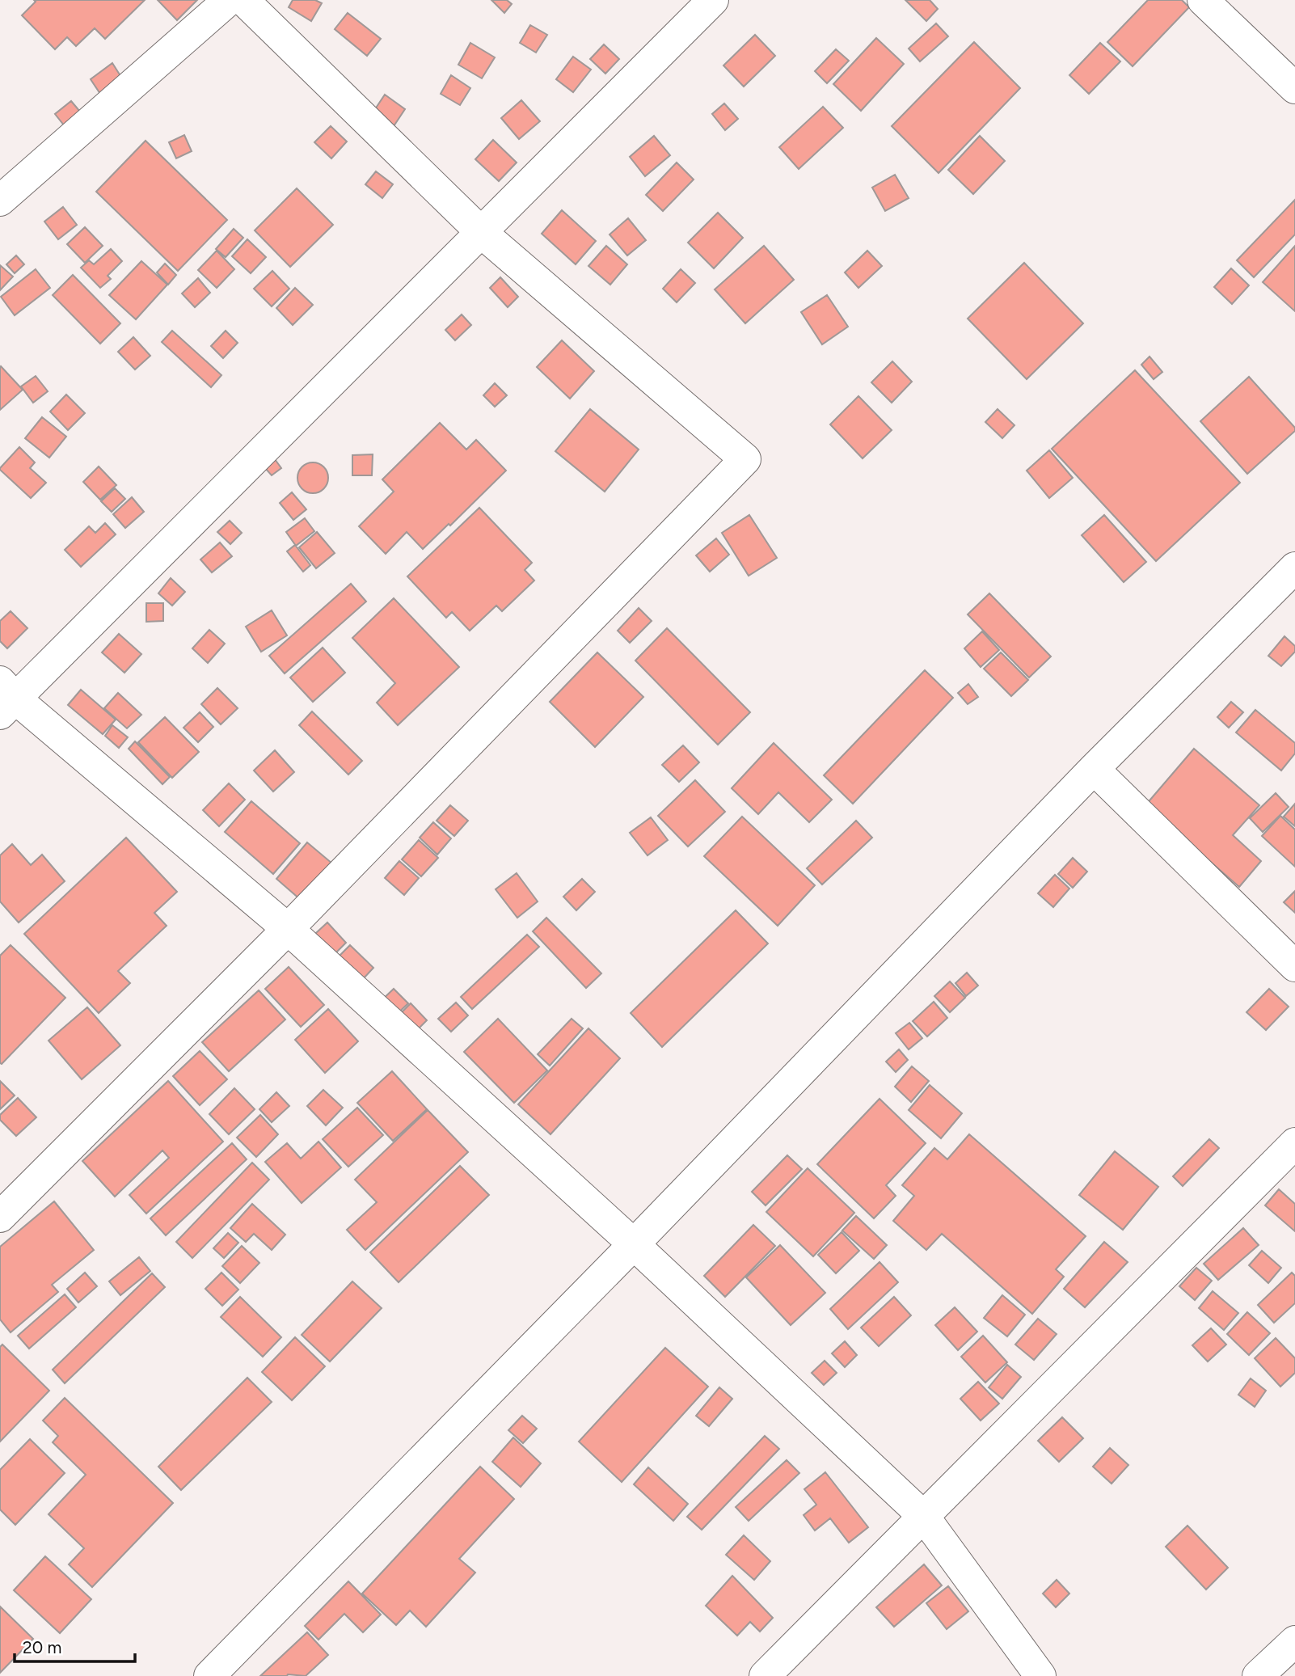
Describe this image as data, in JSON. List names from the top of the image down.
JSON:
{
  "scale_bar": "20 m"
}
